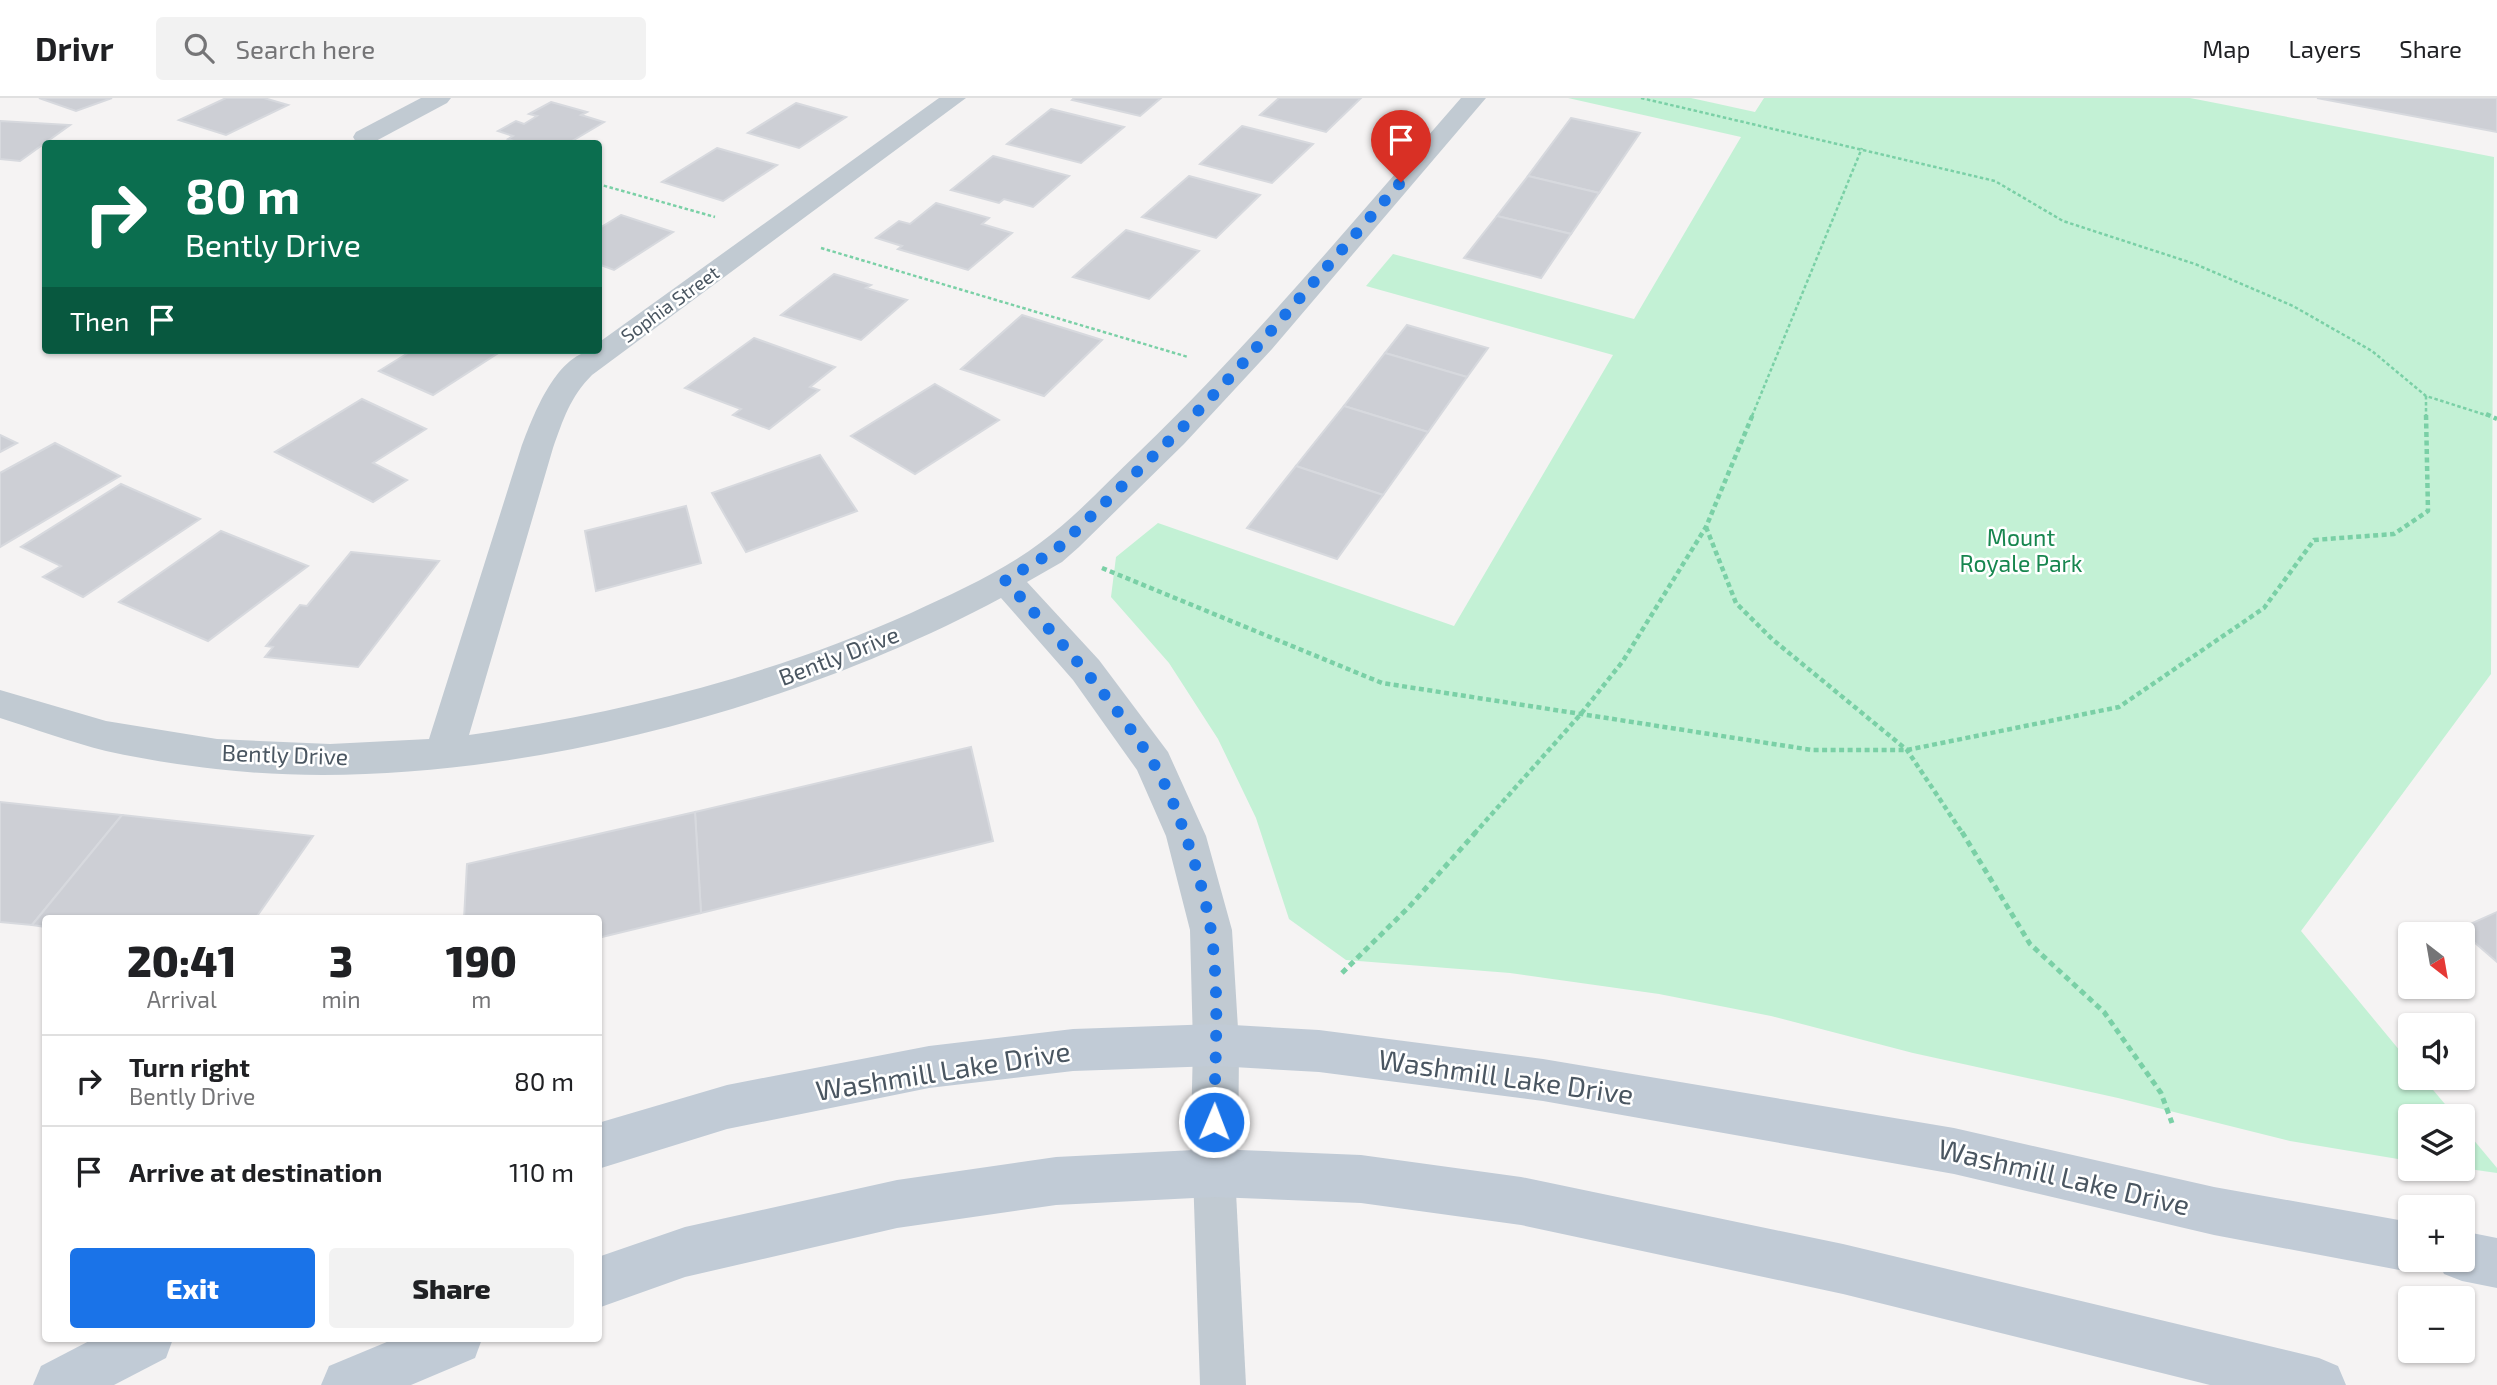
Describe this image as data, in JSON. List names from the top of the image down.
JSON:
{
  "streets": {
    "street": ["Sophia Street", "Bently Drive", "Washmill Lake Drive"]
  },
  "crossings": [
    ["Sophia Street", "Bently Drive"]
  ],
  "parks": ["Mount Royale Park"],
  "north": "bottom right",
  "page": {
    "header": "Drivr",
    "search": "Search here",
    "nav": ["Map", "Layers", "Share"],
    "turn": ["80 m", "Bently Drive"],
    "then": "Then",
    "eta": [
      "20:41",
      "Arrival",
      "3",
      "min",
      "190",
      "m"
    ],
    "map_buttons": ["+", "−"],
    "list": [
      {
        "name": "Turn right",
        "note": "Bently Drive",
        "value": "80 m"
      },
      {
        "name": "Arrive at destination",
        "value": "110 m"
      }
    ],
    "buttons": ["Exit", "Share"]
  }
}
